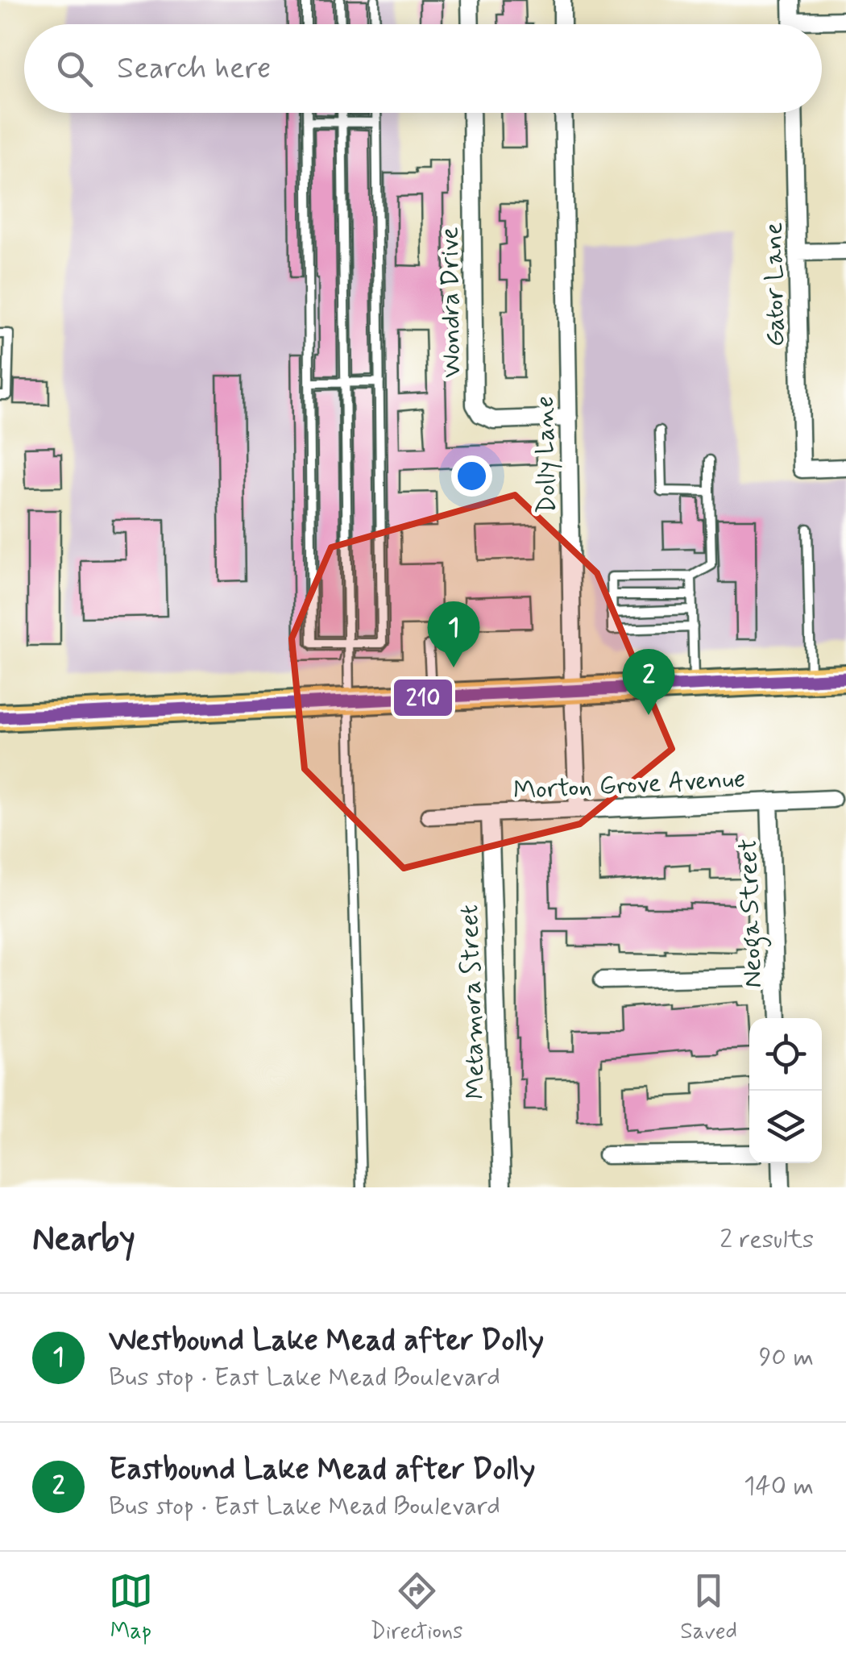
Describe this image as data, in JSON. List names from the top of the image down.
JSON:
{
  "streets": {
    "street": [
      "Gator Lane",
      "Wondra Drive",
      "Dolly Lane",
      "Morton Grove Avenue",
      "Neoga Street",
      "Metamora Street"
    ]
  },
  "crossings": [
    ["Wondra Drive", "Dolly Lane"],
    ["Dolly Lane", "Morton Grove Avenue"],
    ["Morton Grove Avenue", "Neoga Street"],
    ["Morton Grove Avenue", "Metamora Street"]
  ],
  "lines": ["transit line 210"],
  "page": {
    "search": "Search here",
    "pins": ["1", "2"],
    "heading": ["Nearby", "2 results"],
    "list": [
      {
        "mark": "1",
        "name": "Westbound Lake Mead after Dolly",
        "note": "Bus stop · East Lake Mead Boulevard",
        "value": "90 m"
      },
      {
        "mark": "2",
        "name": "Eastbound Lake Mead after Dolly",
        "note": "Bus stop · East Lake Mead Boulevard",
        "value": "140 m"
      }
    ],
    "nav": ["Map", "Directions", "Saved"]
  }
}
